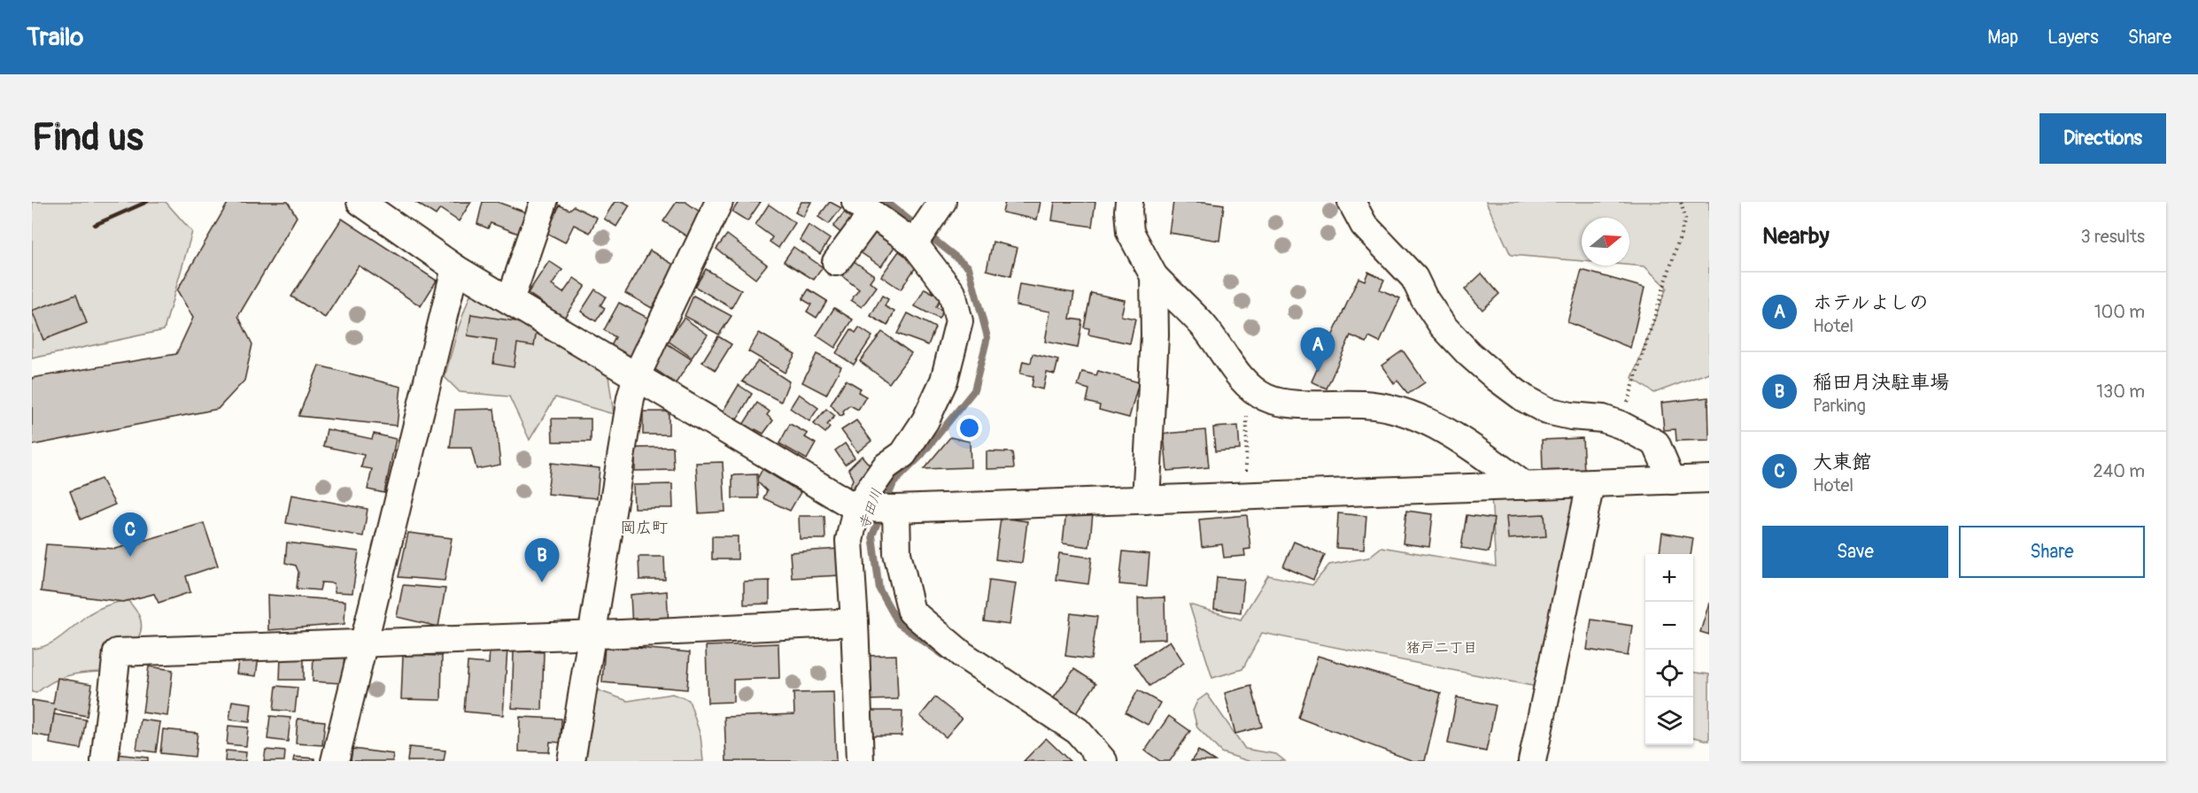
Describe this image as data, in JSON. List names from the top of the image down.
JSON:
{
  "districts": ["岡広町", "猪戸二丁目"],
  "water": ["寺田川"],
  "north": "right",
  "page": {
    "header": "Trailo",
    "nav": ["Map", "Layers", "Share"],
    "buttons": [
      "Directions",
      ["Save", "Share"]
    ],
    "title": "Find us",
    "heading": ["Nearby", "3 results"],
    "list": [
      {
        "mark": "A",
        "name": "ホテルよしの",
        "note": "Hotel",
        "value": "100 m"
      },
      {
        "mark": "B",
        "name": "稲田月決駐車場",
        "note": "Parking",
        "value": "130 m"
      },
      {
        "mark": "C",
        "name": "大東館",
        "note": "Hotel",
        "value": "240 m"
      }
    ],
    "pins": ["A", "C", "B"],
    "map_buttons": ["+", "−"]
  }
}
